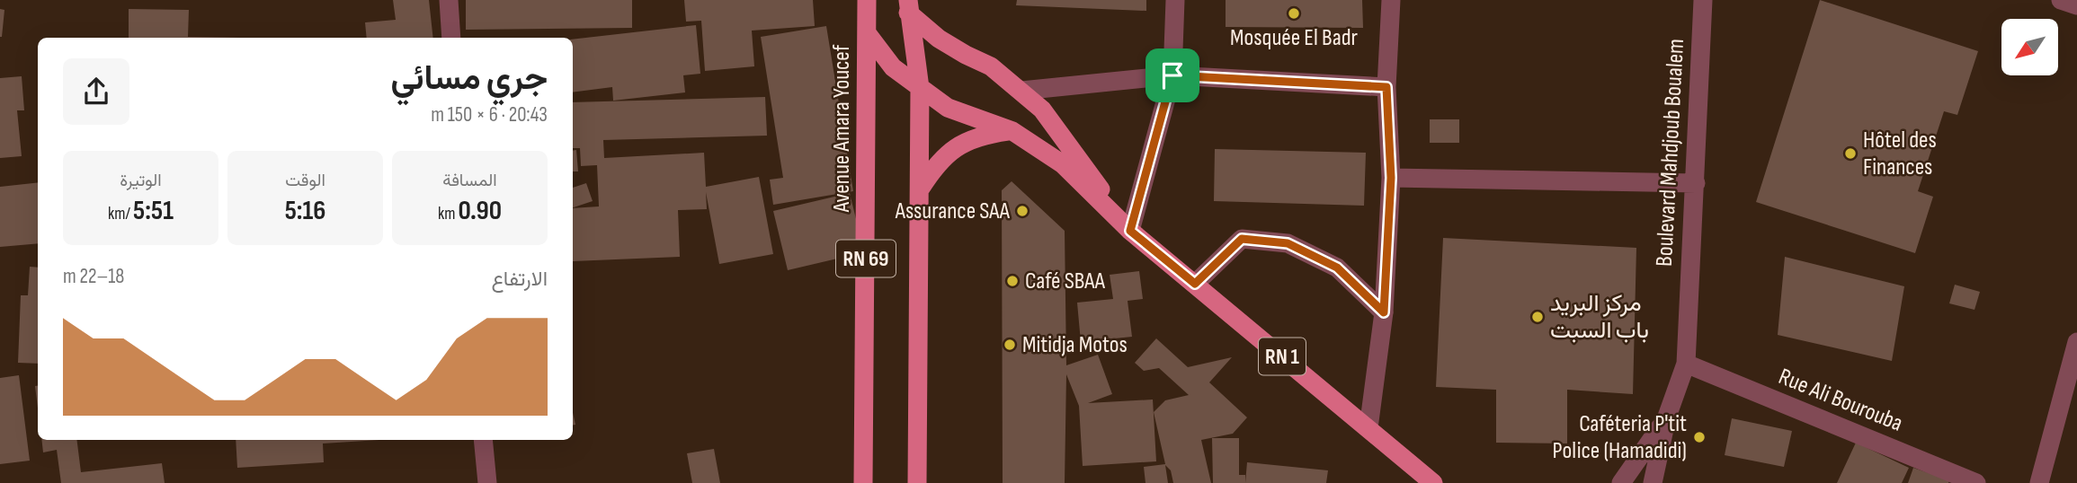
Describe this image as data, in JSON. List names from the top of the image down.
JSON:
{
  "streets": {
    "main road": ["Avenue Amara Youcef", "RN 69", "RN 1"],
    "street": ["Boulevard Mahdjoub Boualem", "Rue Ali Bourouba"]
  },
  "crossings": [
    ["Avenue Amara Youcef", "RN 1"],
    ["Boulevard Mahdjoub Boualem", "Rue Ali Bourouba"],
    ["RN 69", "RN 1"]
  ],
  "places": [
    "Mosquée El Badr",
    "Hôtel des Finances",
    "Assurance SAA",
    "Café SBAA",
    "مركز البريد باب السبت",
    "Mitidja Motos",
    "Caféteria P'tit Police (Hamadidi)"
  ],
  "north": "bottom left",
  "page": {
    "heading": ["جري مسائي", "20:43 · 6 × 150 m"],
    "stats": [
      ["المسافة", "0.90 km"],
      ["الوقت", "5:16"],
      ["الوتيرة", "5:51 /km"]
    ],
    "chart": ["الارتفاع", "18–22 m"]
  }
}
